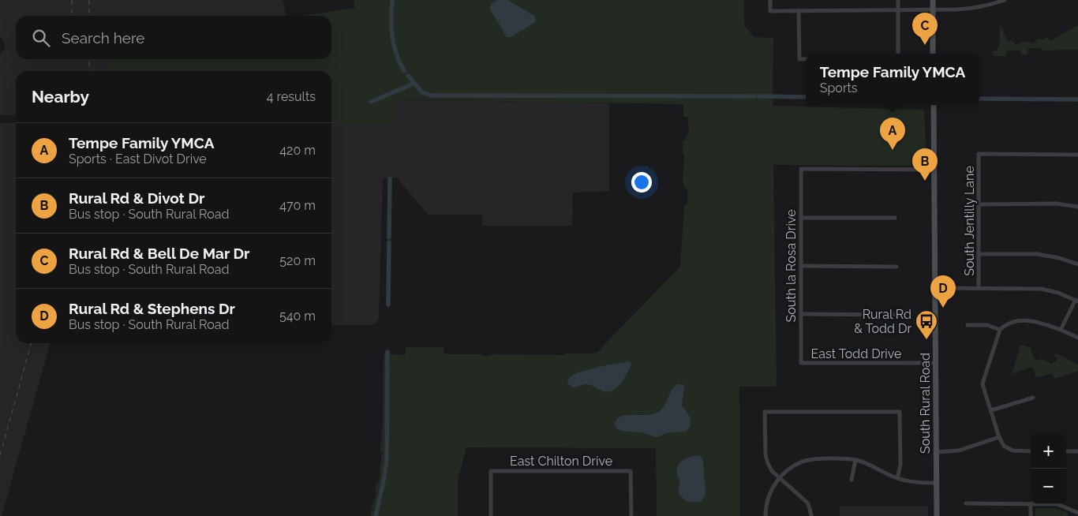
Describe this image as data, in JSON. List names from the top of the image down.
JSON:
{
  "streets": {
    "main road": ["South Rural Road"],
    "street": [
      "South Jentilly Lane",
      "South la Rosa Drive",
      "East Todd Drive",
      "East Chilton Drive"
    ]
  },
  "crossings": [
    ["South la Rosa Drive", "East Todd Drive"],
    ["South la Rosa Drive", "South Rural Road"],
    ["East Todd Drive", "South Rural Road"]
  ],
  "places": {
    "bus stop": ["Rural Rd & Todd Dr"]
  },
  "page": {
    "pins": [
      "C",
      "A",
      "B",
      "D"
    ],
    "search": "Search here",
    "popup": ["Tempe Family YMCA", "Sports"],
    "heading": ["Nearby", "4 results"],
    "list": [
      {
        "mark": "A",
        "name": "Tempe Family YMCA",
        "note": "Sports · East Divot Drive",
        "value": "420 m"
      },
      {
        "mark": "B",
        "name": "Rural Rd & Divot Dr",
        "note": "Bus stop · South Rural Road",
        "value": "470 m"
      },
      {
        "mark": "C",
        "name": "Rural Rd & Bell De Mar Dr",
        "note": "Bus stop · South Rural Road",
        "value": "520 m"
      },
      {
        "mark": "D",
        "name": "Rural Rd & Stephens Dr",
        "note": "Bus stop · South Rural Road",
        "value": "540 m"
      }
    ],
    "map_buttons": ["+", "−"]
  }
}
